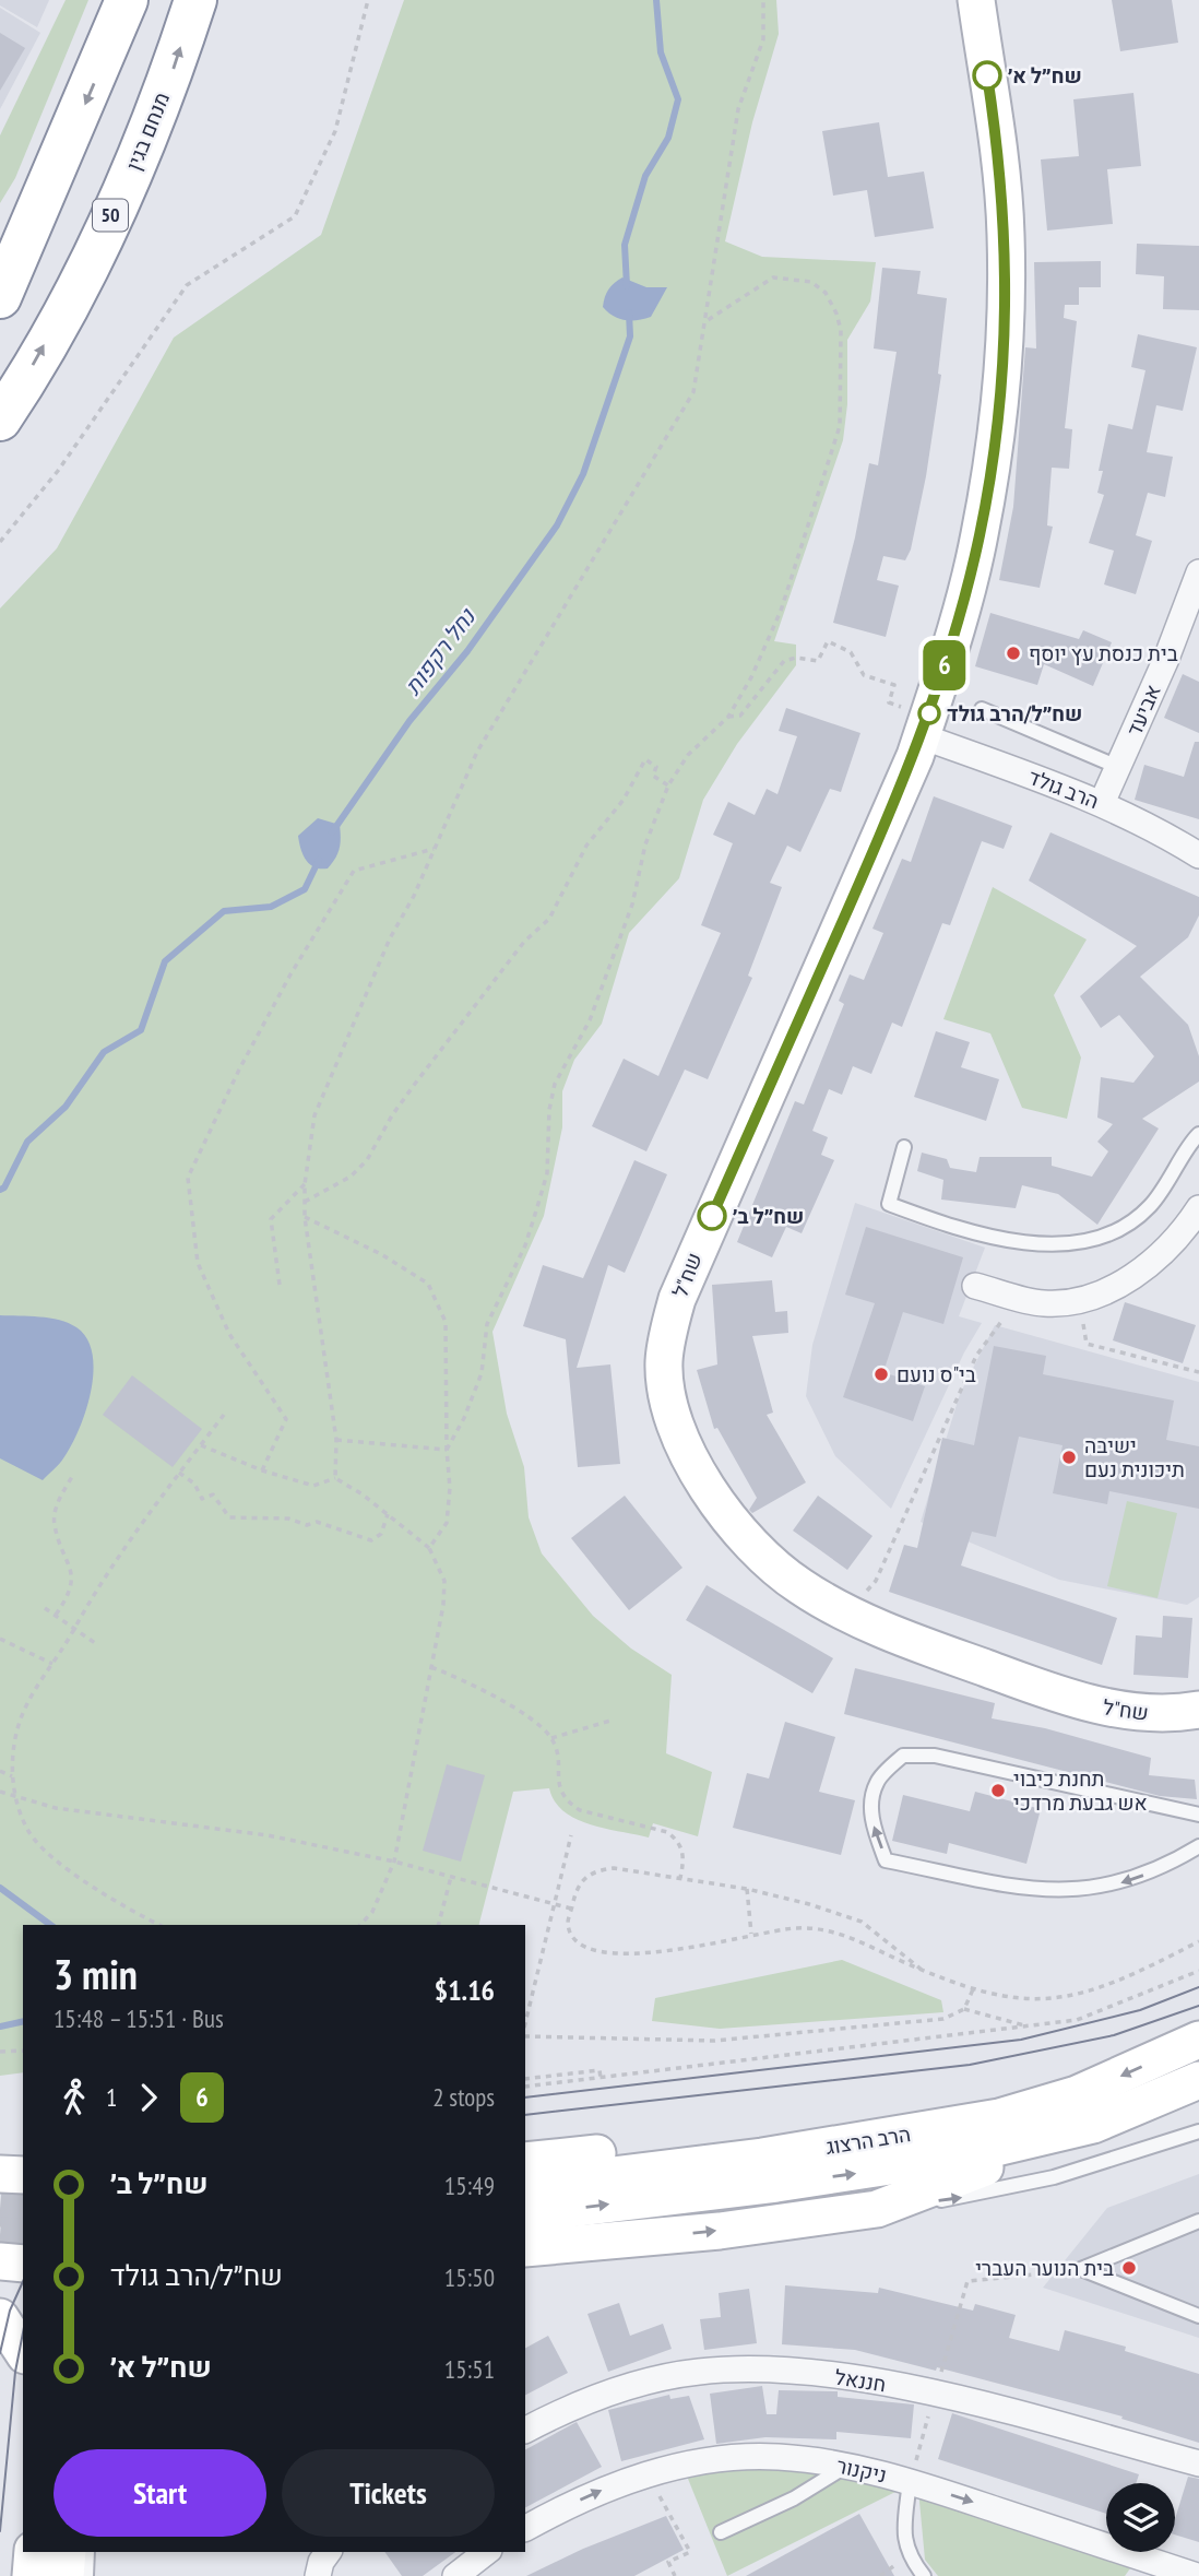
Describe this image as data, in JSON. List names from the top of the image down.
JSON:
{
  "streets": {
    "highway": ["מנחם בגין", "50"],
    "main road": ["שח\"ל", "הרב הרצוג"],
    "street": [
      "אביעד",
      "הרב גולד",
      "חננאל",
      "ניקנור"
    ]
  },
  "crossings": [
    ["אביעד", "הרב גולד"],
    ["הרב גולד", "שח\"ל"]
  ],
  "one_way": ["ניקנור"],
  "water": ["נחל רקפות"],
  "places": [
    "שח״ל א׳",
    "בית כנסת עץ יוסף",
    "שח״ל/הרב גולד",
    "שח״ל ב׳",
    "בי\"ס נועם",
    "ישיבה תיכונית נעם",
    "תחנת כיבוי אש גבעת מרדכי",
    "בית הנוער העברי"
  ],
  "lines": ["bus line 6"],
  "page": {
    "on_map": "6",
    "heading": ["3 min", "15:48 – 15:51 · Bus", "$1.16"],
    "legs": ["1", "6", "2 stops"],
    "list": [
      {
        "name": "שח״ל ב׳",
        "value": "15:49"
      },
      {
        "name": "שח״ל/הרב גולד",
        "value": "15:50"
      },
      {
        "name": "שח״ל א׳",
        "value": "15:51"
      }
    ],
    "buttons": ["Start", "Tickets"]
  }
}
